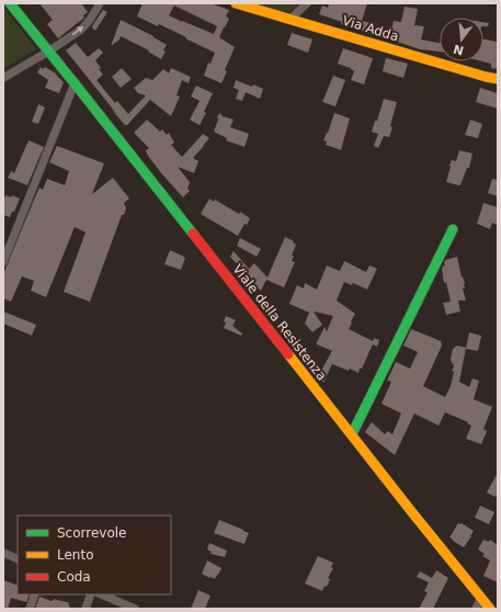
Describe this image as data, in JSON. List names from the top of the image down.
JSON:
{
  "streets": {
    "main road": ["Via Adda", "Viale della Resistenza"]
  },
  "legend": ["Scorrevole", "Lento", "Coda"],
  "north": "bottom"
}
